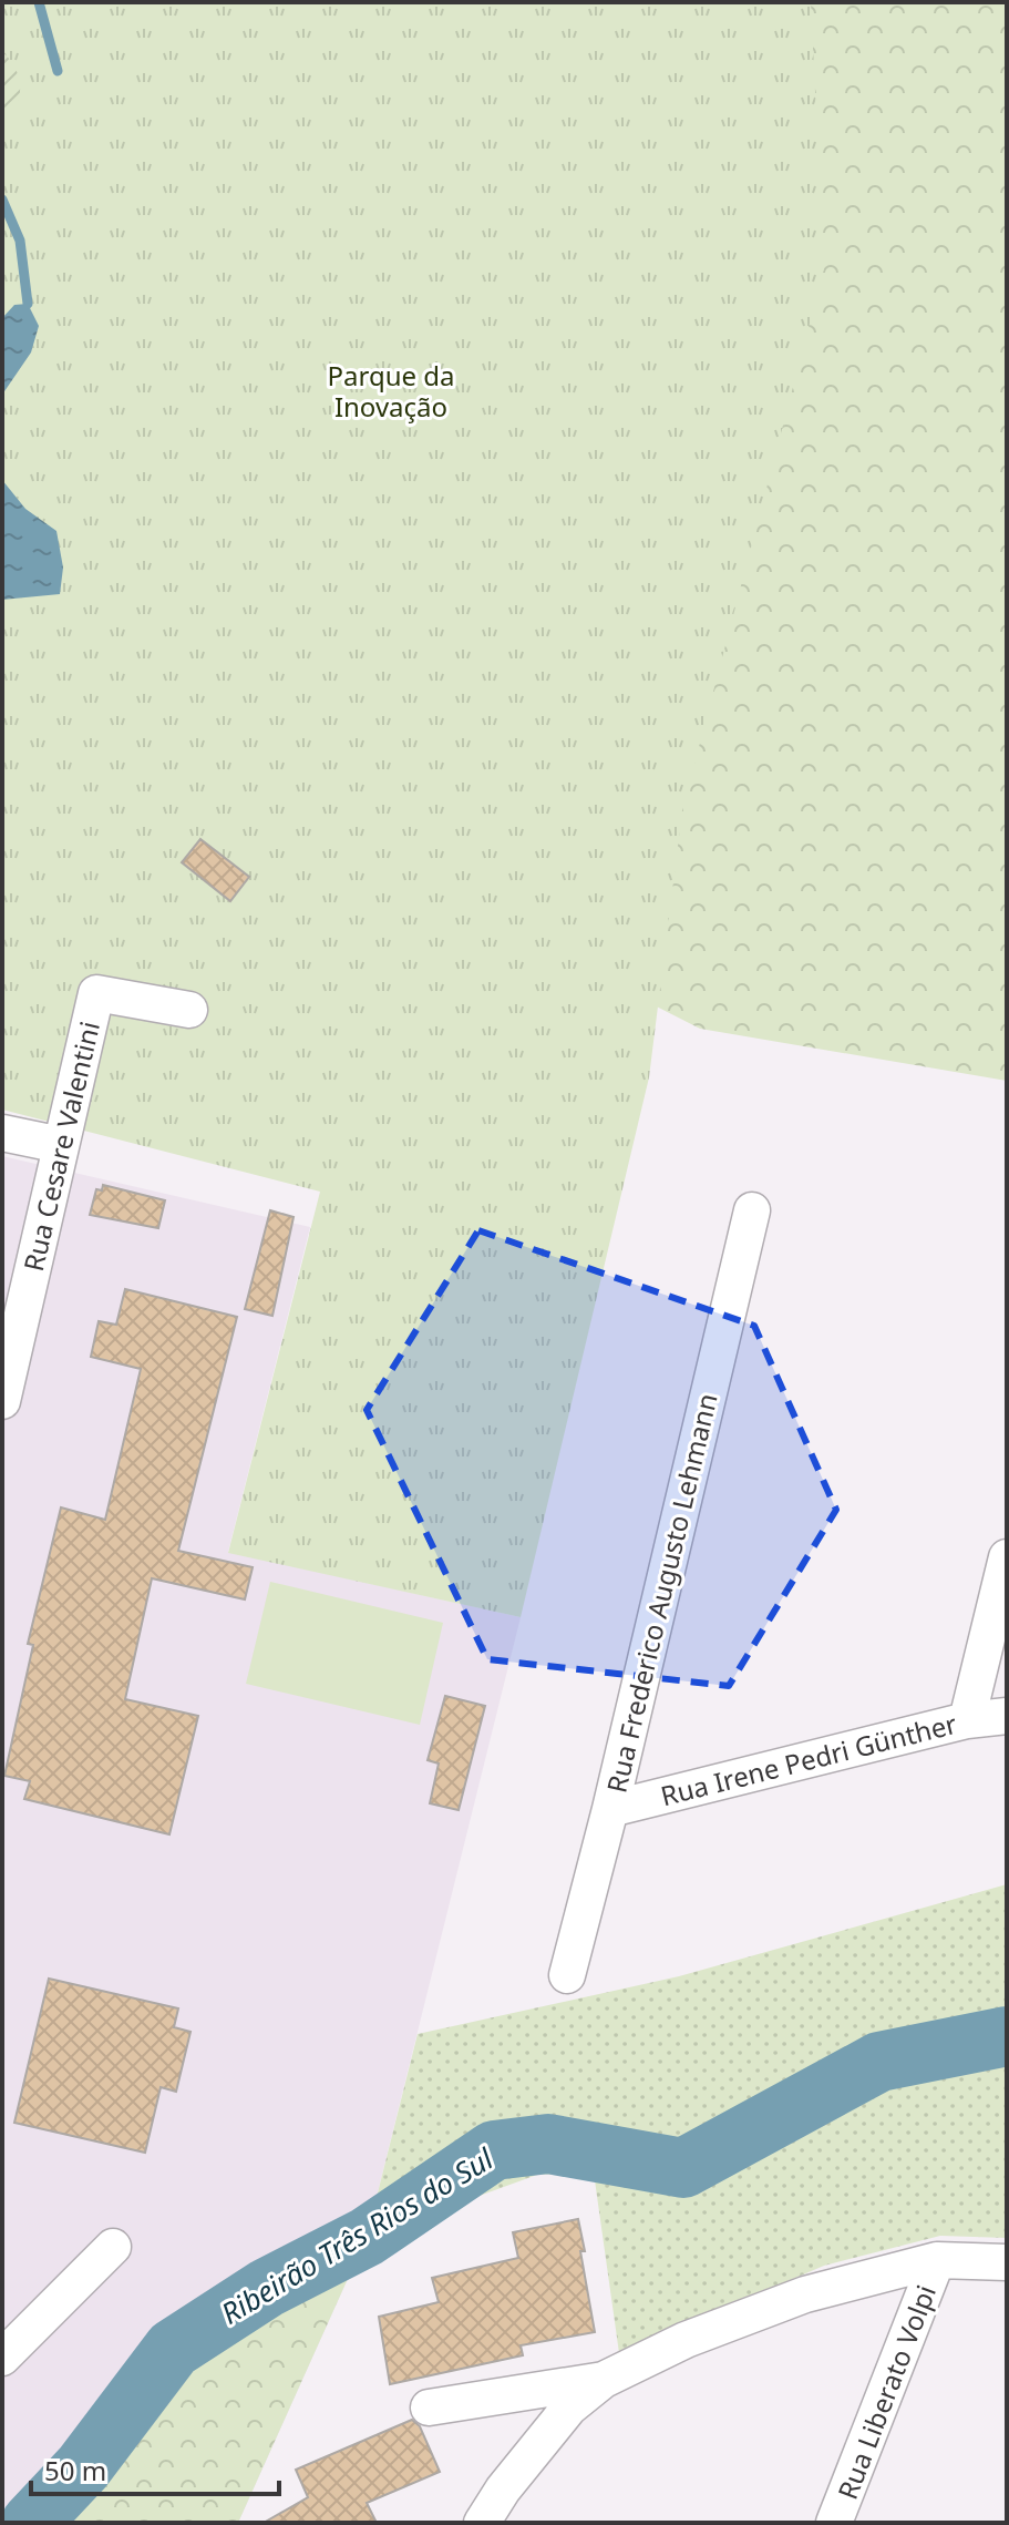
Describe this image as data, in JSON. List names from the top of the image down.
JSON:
{
  "streets": {
    "street": [
      "Rua Cesare Valentini",
      "Rua Frederico Augusto Lehmann",
      "Rua Irene Pedri Günther",
      "Rua Liberato Volpi"
    ]
  },
  "crossings": [
    ["Rua Frederico Augusto Lehmann", "Rua Irene Pedri Günther"]
  ],
  "water": ["Ribeirão Três Rios do Sul"],
  "parks": ["Parque da Inovação"],
  "scale_bar": "50 m"
}
